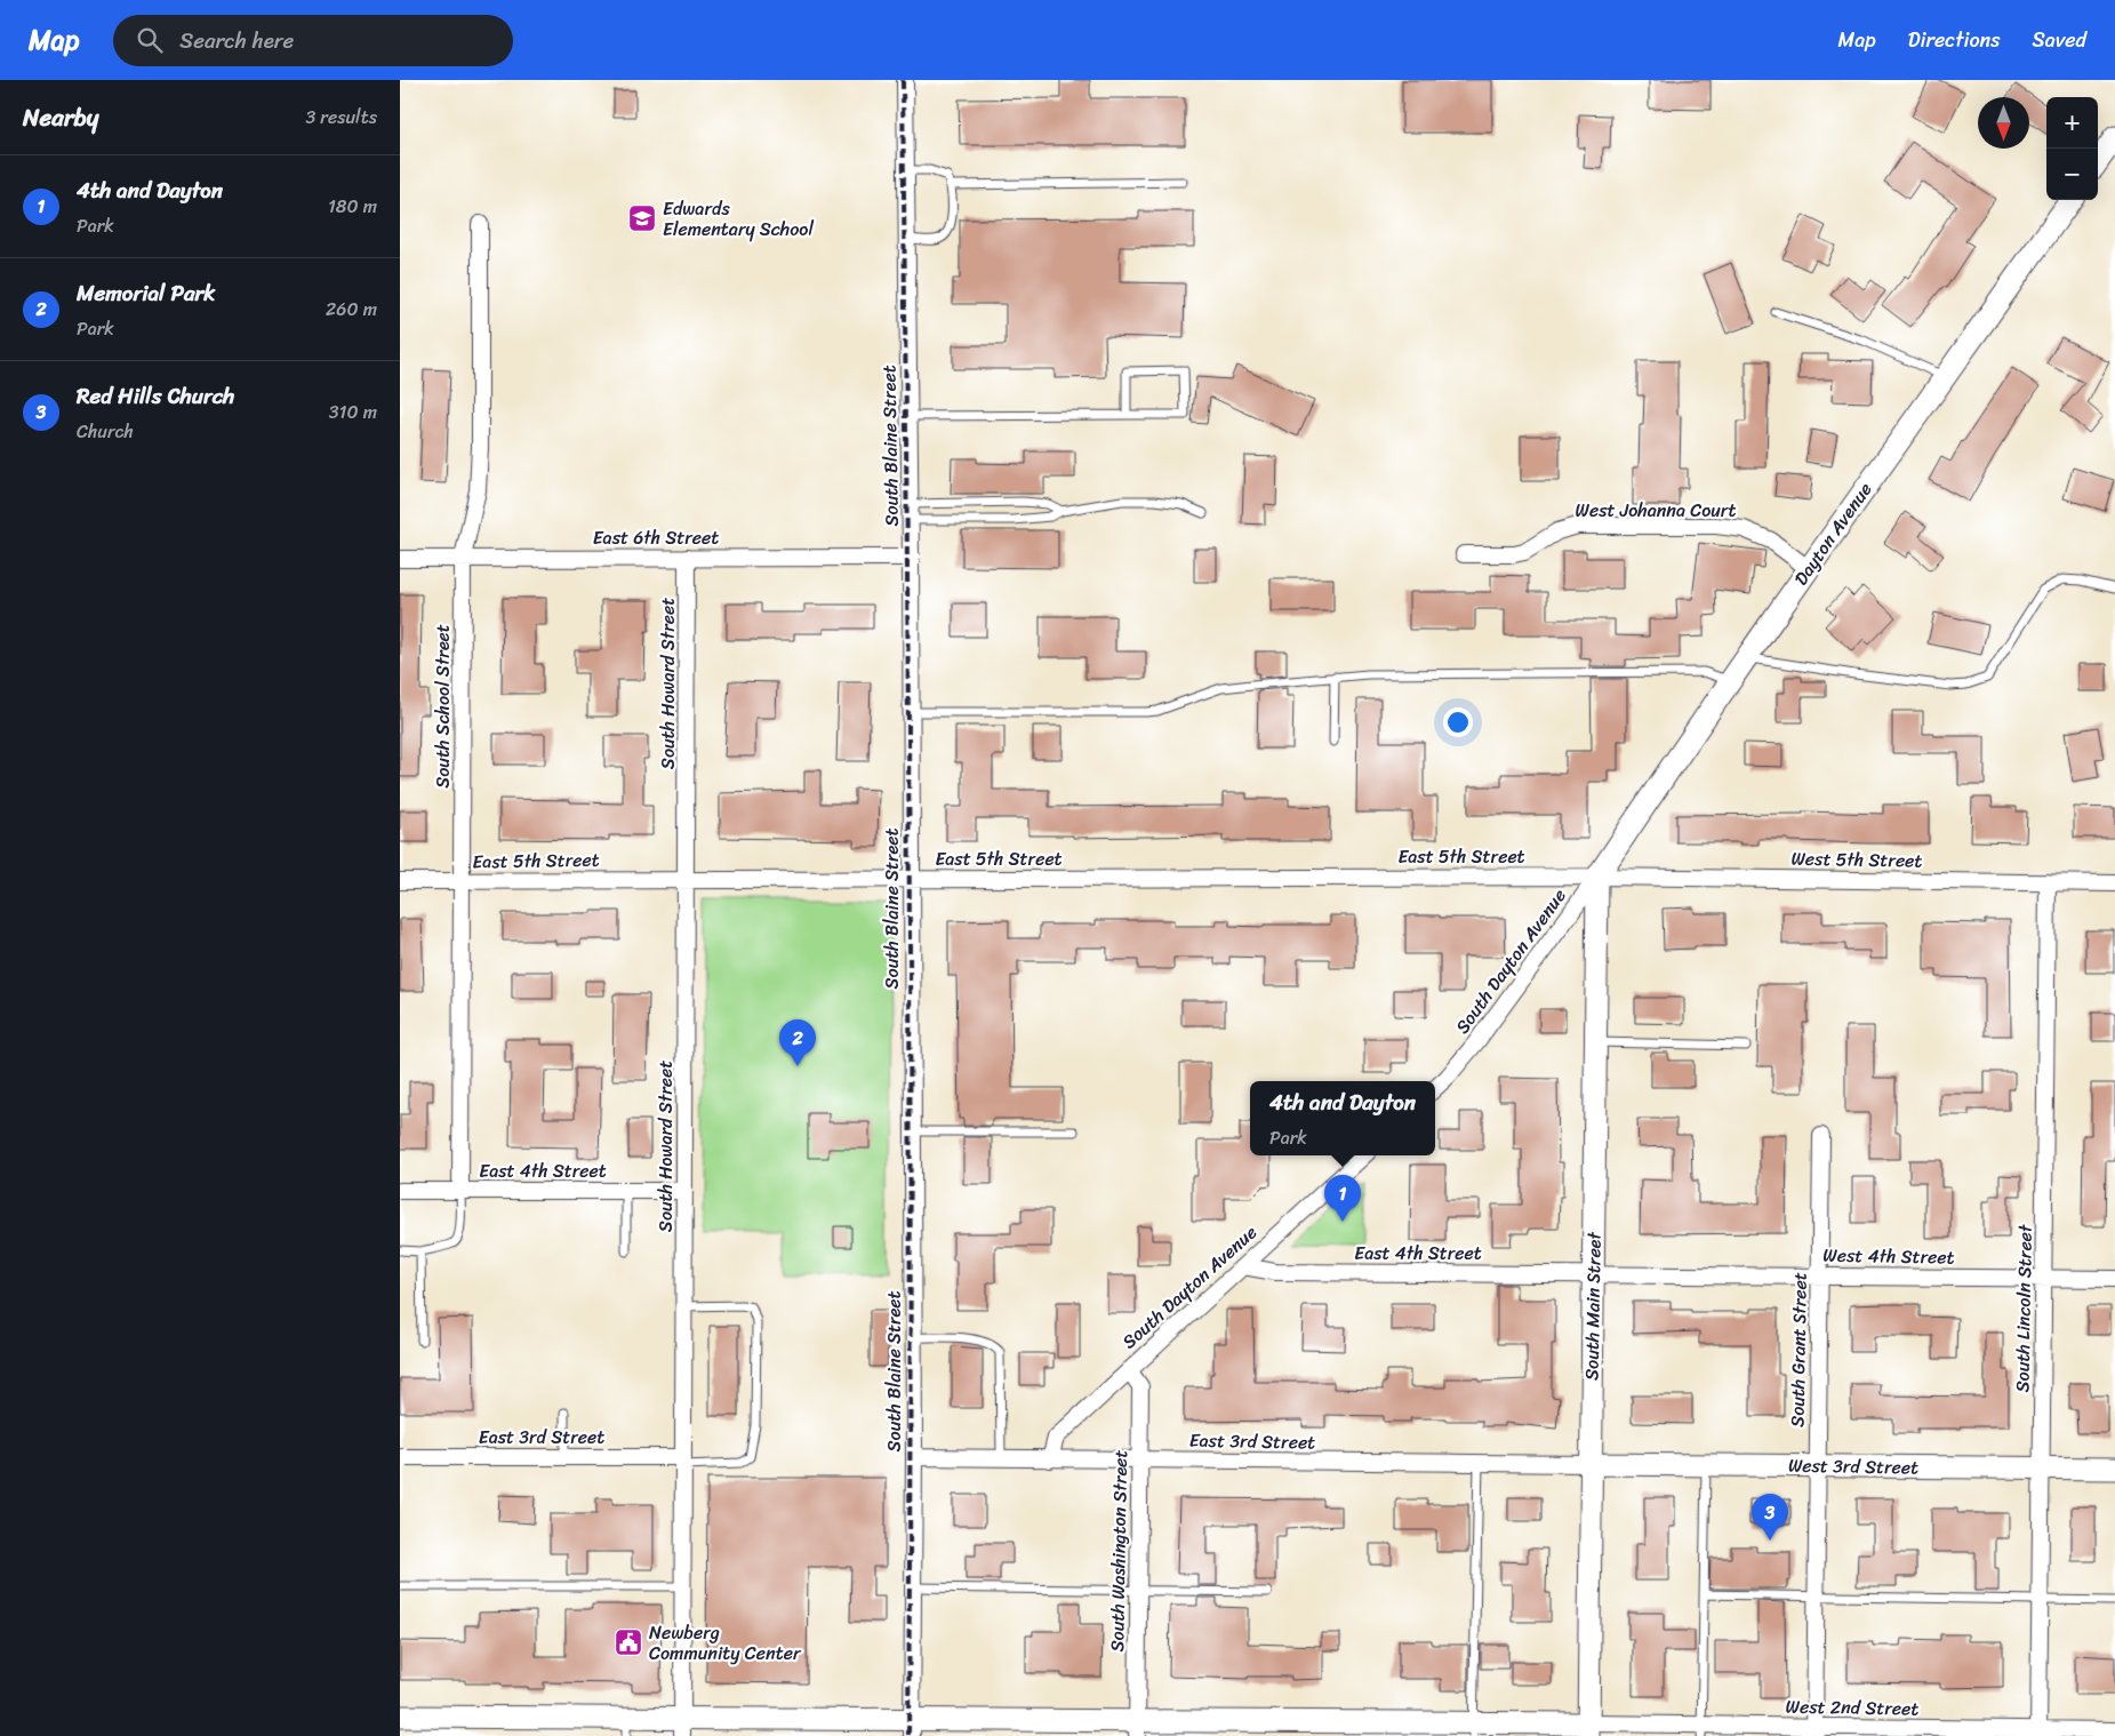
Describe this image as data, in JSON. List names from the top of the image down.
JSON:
{
  "streets": {
    "street": [
      "South Blaine Street",
      "West Johanna Court",
      "Dayton Avenue",
      "East 6th Street",
      "South Howard Street",
      "South School Street",
      "East 5th Street",
      "West 5th Street",
      "South Dayton Avenue",
      "East 4th Street",
      "West 4th Street",
      "South Main Street",
      "South Lincoln Street",
      "South Grant Street",
      "East 3rd Street",
      "West 3rd Street",
      "South Washington Street",
      "West 2nd Street"
    ]
  },
  "crossings": [
    ["South Blaine Street", "East 6th Street"],
    ["South Blaine Street", "East 5th Street"],
    ["South Blaine Street", "East 3rd Street"],
    ["West Johanna Court", "Dayton Avenue"],
    ["Dayton Avenue", "East 5th Street"],
    ["Dayton Avenue", "West 5th Street"],
    ["Dayton Avenue", "South Dayton Avenue"],
    ["Dayton Avenue", "South Main Street"],
    ["East 6th Street", "South Howard Street"],
    ["East 6th Street", "South School Street"],
    ["South Howard Street", "East 5th Street"],
    ["South Howard Street", "East 4th Street"],
    ["South Howard Street", "East 3rd Street"],
    ["South School Street", "East 5th Street"],
    ["South School Street", "East 4th Street"],
    ["East 5th Street", "West 5th Street"],
    ["East 5th Street", "South Dayton Avenue"],
    ["East 5th Street", "South Main Street"],
    ["West 5th Street", "South Dayton Avenue"],
    ["West 5th Street", "South Main Street"],
    ["West 5th Street", "South Lincoln Street"],
    ["South Dayton Avenue", "East 4th Street"],
    ["South Dayton Avenue", "South Main Street"],
    ["South Dayton Avenue", "East 3rd Street"],
    ["South Dayton Avenue", "South Washington Street"],
    ["East 4th Street", "West 4th Street"],
    ["East 4th Street", "South Main Street"],
    ["West 4th Street", "South Main Street"],
    ["West 4th Street", "South Lincoln Street"],
    ["West 4th Street", "South Grant Street"],
    ["South Main Street", "East 3rd Street"],
    ["South Main Street", "West 3rd Street"],
    ["South Main Street", "West 2nd Street"],
    ["South Lincoln Street", "West 3rd Street"],
    ["South Lincoln Street", "West 2nd Street"],
    ["South Grant Street", "West 3rd Street"],
    ["South Grant Street", "West 2nd Street"],
    ["East 3rd Street", "West 3rd Street"],
    ["East 3rd Street", "South Washington Street"]
  ],
  "places": {
    "school or university": ["Edwards Elementary School"],
    "public building": ["Newberg Community Center"]
  },
  "north": "bottom",
  "page": {
    "header": "Map",
    "search": "Search here",
    "nav": ["Map", "Directions", "Saved"],
    "heading": ["Nearby", "3 results"],
    "map_buttons": ["+", "−"],
    "list": [
      {
        "mark": "1",
        "name": "4th and Dayton",
        "note": "Park",
        "value": "180 m"
      },
      {
        "mark": "2",
        "name": "Memorial Park",
        "note": "Park",
        "value": "260 m"
      },
      {
        "mark": "3",
        "name": "Red Hills Church",
        "note": "Church",
        "value": "310 m"
      }
    ],
    "pins": ["2", "1", "3"],
    "popup": ["4th and Dayton", "Park"]
  }
}
